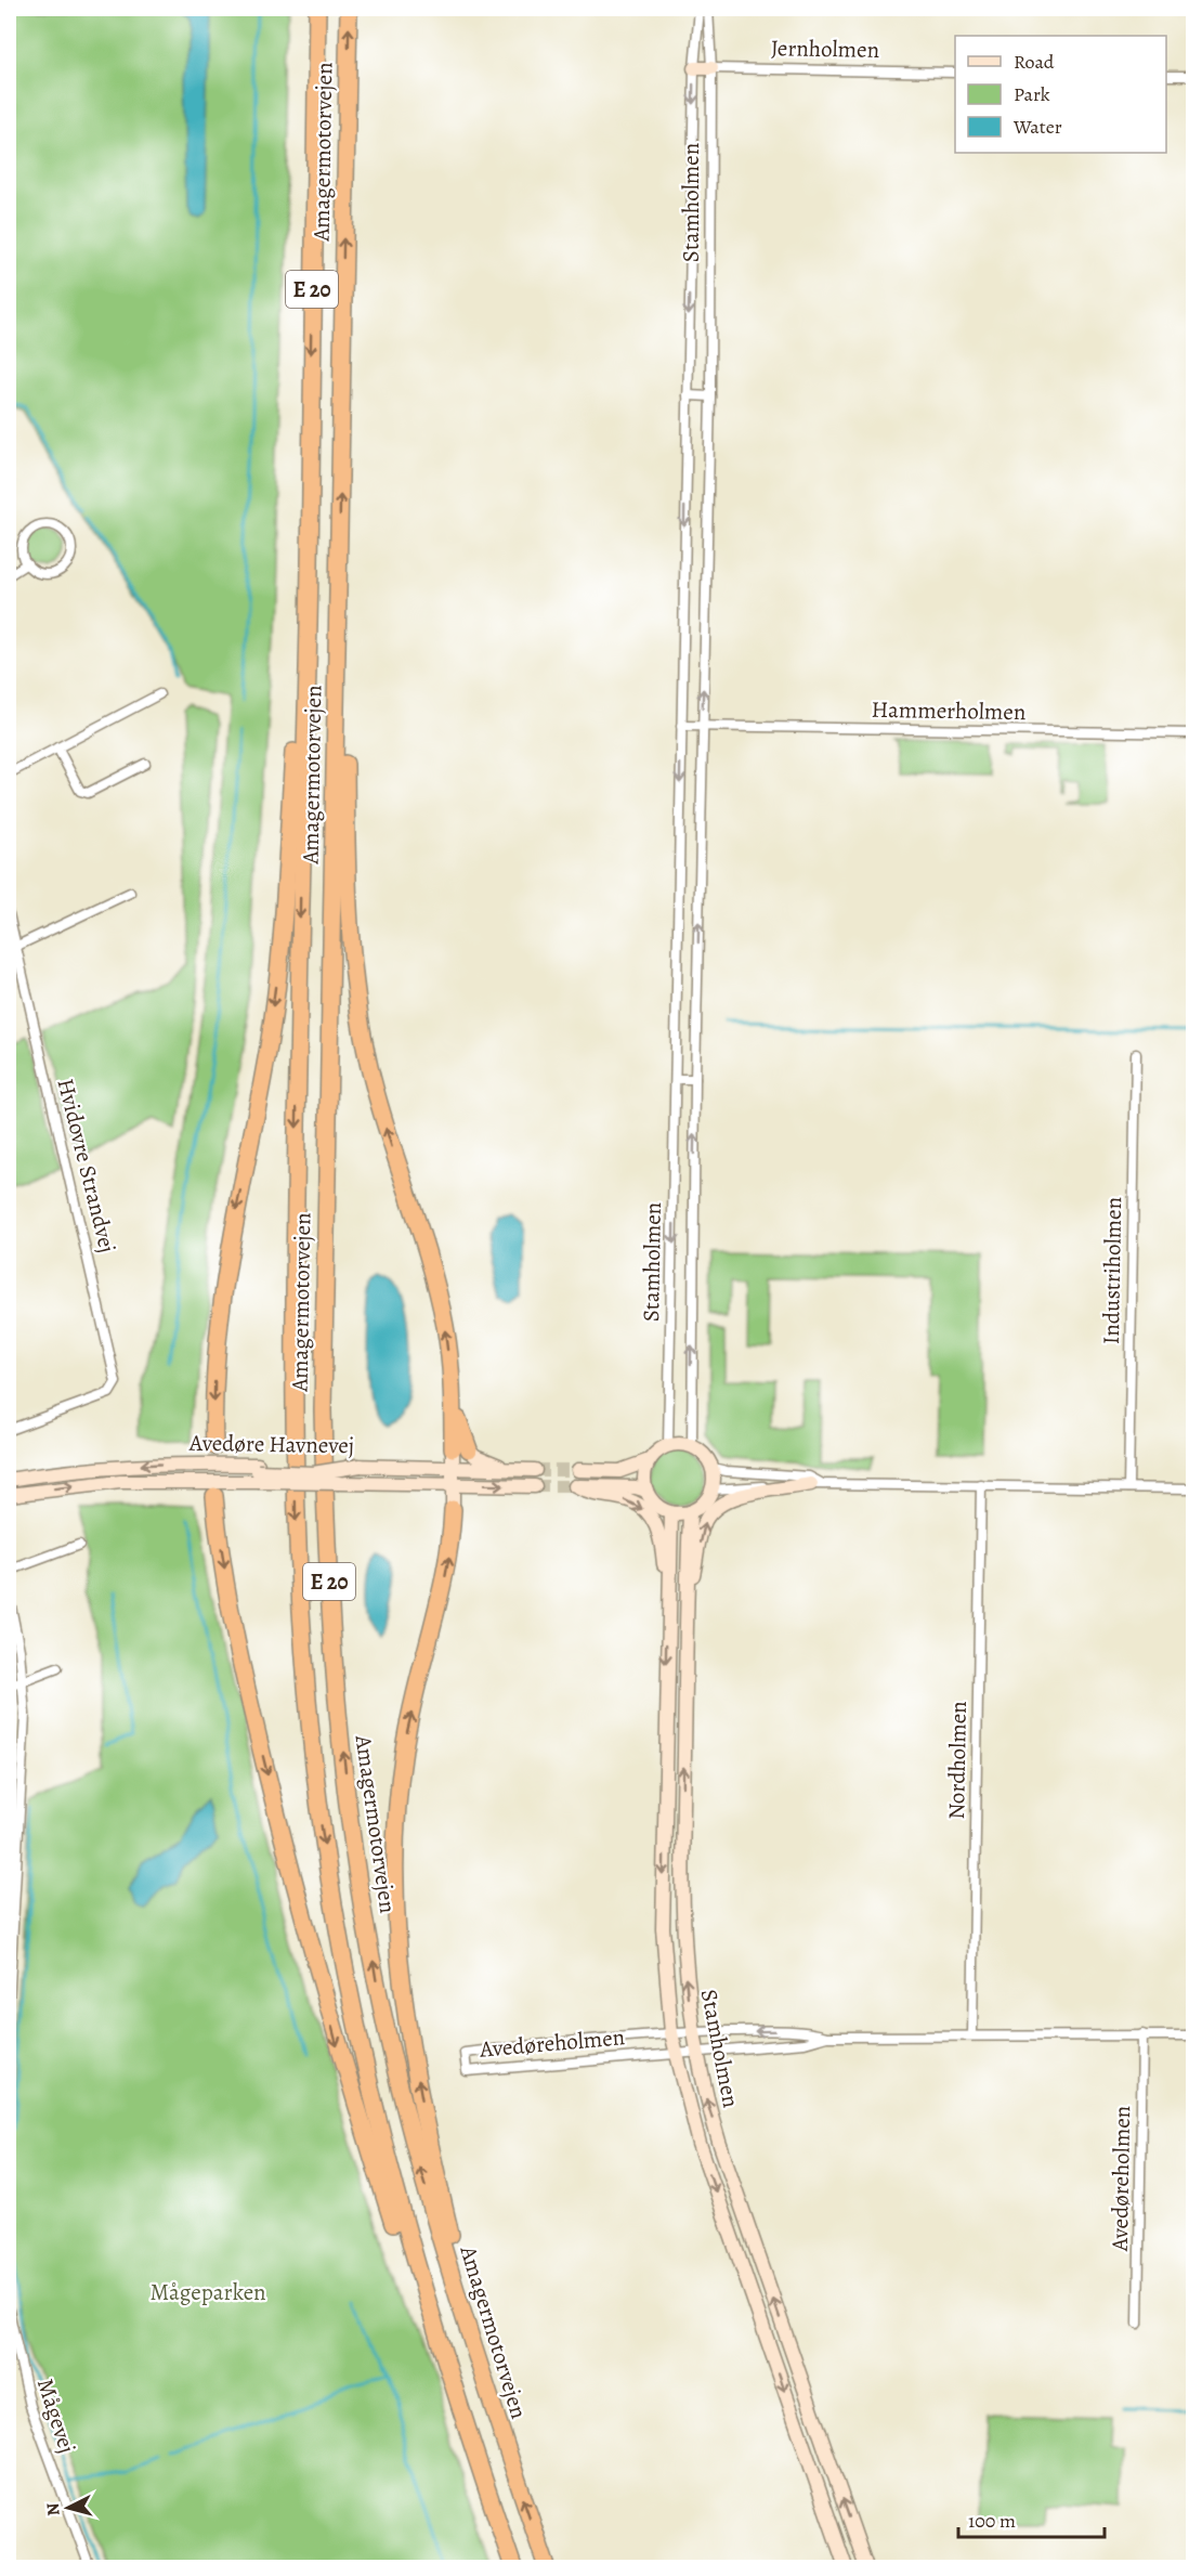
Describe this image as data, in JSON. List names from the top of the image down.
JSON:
{
  "streets": {
    "highway": ["Amagermotorvejen", "E 20"],
    "street": [
      "Jernholmen",
      "Stamholmen",
      "Hammerholmen",
      "Hvidovre Strandvej",
      "Industriholmen",
      "Avedøre Havnevej",
      "Nordholmen",
      "Avedøreholmen",
      "Mågevej"
    ]
  },
  "crossings": [
    ["Jernholmen", "Stamholmen"],
    ["Stamholmen", "Hammerholmen"],
    ["Stamholmen", "Avedøreholmen"],
    ["Nordholmen", "Avedøreholmen"]
  ],
  "parks": ["Mågeparken"],
  "legend": ["Road", "Park", "Water"],
  "scale_bar": "100 m",
  "north": "left"
}
